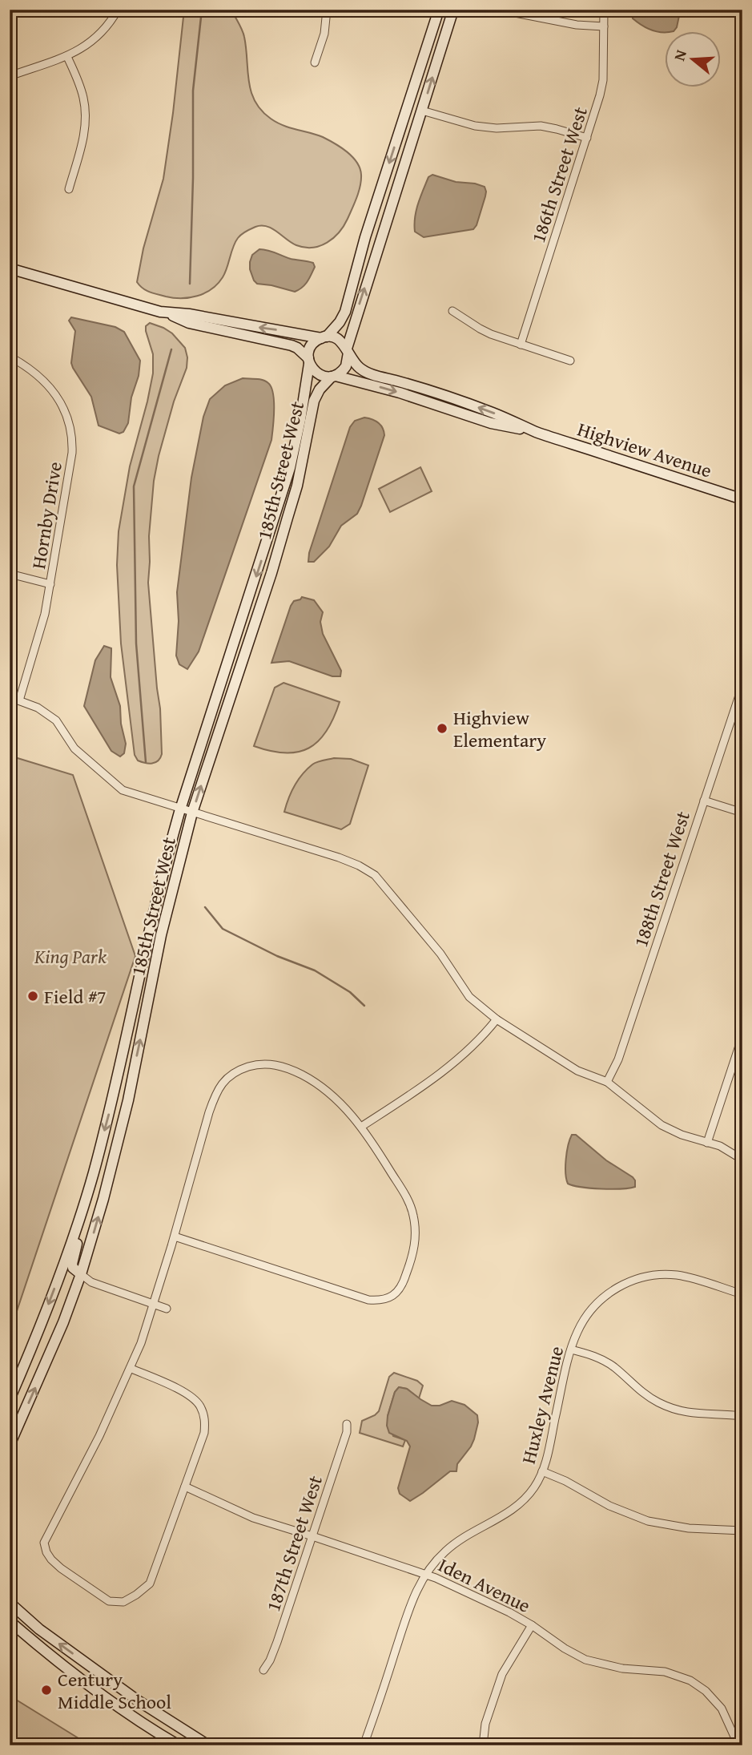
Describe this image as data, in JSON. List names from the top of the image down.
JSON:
{
  "streets": {
    "street": [
      "186th Street West",
      "Highview Avenue",
      "185th Street West",
      "Hornby Drive",
      "188th Street West",
      "Huxley Avenue",
      "187th Street West",
      "Iden Avenue"
    ]
  },
  "crossings": [
    ["Highview Avenue", "185th Street West"],
    ["Huxley Avenue", "Iden Avenue"],
    ["187th Street West", "Iden Avenue"]
  ],
  "parks": ["King Park"],
  "places": ["Highview Elementary", "Field #7", "Century Middle School"],
  "north": "left"
}
